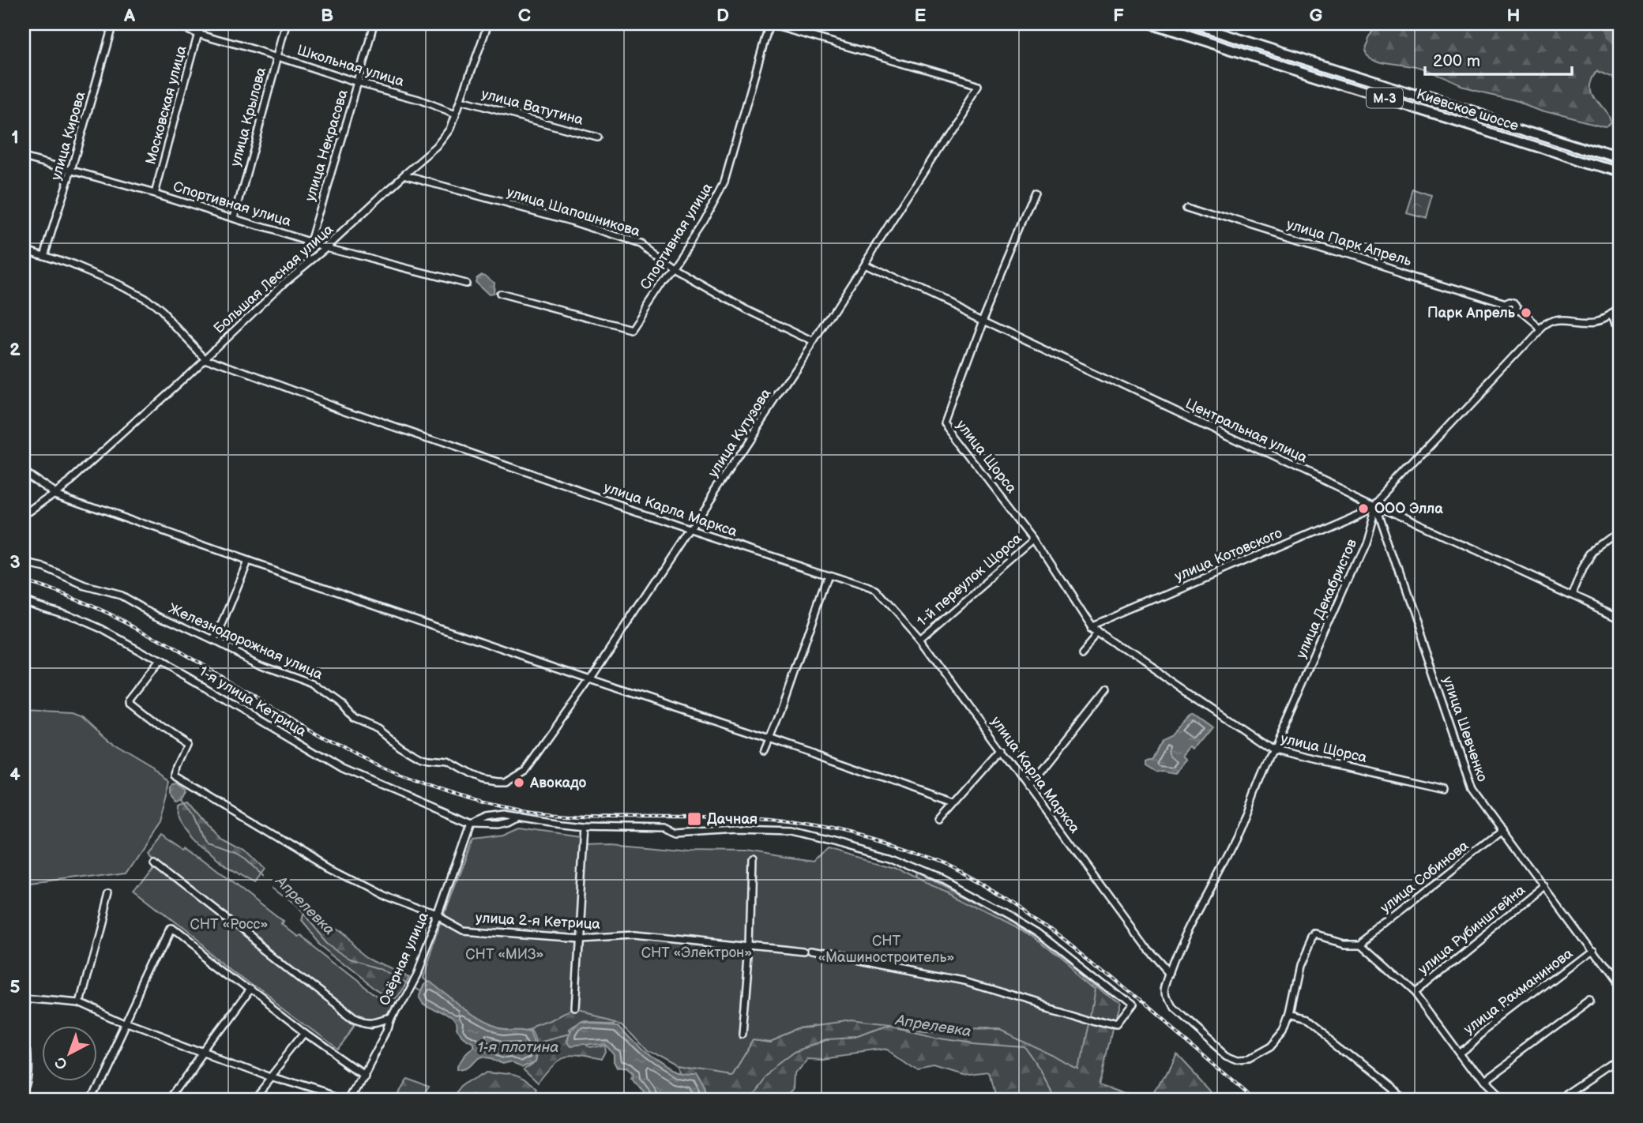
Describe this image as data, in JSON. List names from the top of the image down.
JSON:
{
  "streets": {
    "highway": ["М-3", "Киевское шоссе"],
    "street": [
      "Школьная улица",
      "Московская улица",
      "улица Ватутина",
      "улица Крылова",
      "улица Кирова",
      "улица Некрасова",
      "Спортивная улица",
      "улица Шапошникова",
      "улица Парк Апрель",
      "Большая Лесная улица",
      "Центральная улица",
      "улица Кутузова",
      "улица Щорса",
      "улица Карла Маркса",
      "улица Котовского",
      "1-й переулок Щорса",
      "улица Декабристов",
      "Железнодорожная улица",
      "1-я улица Кетрица",
      "улица Шевченко",
      "улица Собинова",
      "улица 2-я Кетрица",
      "улица Рубинштейна",
      "Озёрная улица",
      "улица Рахманинова"
    ]
  },
  "crossings": [
    ["Школьная улица", "Московская улица"],
    ["Школьная улица", "улица Крылова"],
    ["Школьная улица", "улица Некрасова"],
    ["Школьная улица", "Большая Лесная улица"],
    ["Московская улица", "Спортивная улица"],
    ["улица Ватутина", "Большая Лесная улица"],
    ["улица Крылова", "Спортивная улица"],
    ["улица Кирова", "Спортивная улица"],
    ["улица Кирова", "улица Карла Маркса"],
    ["улица Некрасова", "Спортивная улица"],
    ["Спортивная улица", "улица Шапошникова"],
    ["Спортивная улица", "Большая Лесная улица"],
    ["Спортивная улица", "улица Кутузова"],
    ["улица Шапошникова", "Большая Лесная улица"],
    ["улица Шапошникова", "улица Кутузова"],
    ["улица Парк Апрель", "улица Декабристов"],
    ["Большая Лесная улица", "улица Карла Маркса"],
    ["Центральная улица", "улица Кутузова"],
    ["Центральная улица", "улица Щорса"],
    ["Центральная улица", "улица Котовского"],
    ["Центральная улица", "улица Декабристов"],
    ["Центральная улица", "улица Шевченко"],
    ["улица Кутузова", "улица Карла Маркса"],
    ["улица Кутузова", "Железнодорожная улица"],
    ["улица Щорса", "улица Котовского"],
    ["улица Щорса", "1-й переулок Щорса"],
    ["улица Щорса", "улица Декабристов"],
    ["улица Карла Маркса", "1-й переулок Щорса"],
    ["улица Карла Маркса", "улица Декабристов"],
    ["улица Котовского", "улица Декабристов"],
    ["улица Котовского", "улица Шевченко"],
    ["улица Декабристов", "улица Шевченко"],
    ["1-я улица Кетрица", "улица 2-я Кетрица"],
    ["1-я улица Кетрица", "Озёрная улица"],
    ["улица Шевченко", "улица Собинова"],
    ["улица Шевченко", "улица Рубинштейна"],
    ["улица Шевченко", "улица Рахманинова"],
    ["улица 2-я Кетрица", "Озёрная улица"]
  ],
  "water": ["Апрелевка", "1-я плотина"],
  "parks": [
    "СНТ «Росс»",
    "СНТ «Машиностроитель»",
    "СНТ «Электрон»",
    "СНТ «МИЗ»"
  ],
  "places": {
    "other": ["Парк Апрель", "ООО Элла", "Авокадо"],
    "transit": ["Дачная"]
  },
  "scale_bar": "200 m",
  "north": "bottom left",
  "grid": {
    "columns": [
      "A",
      "B",
      "C",
      "D",
      "E",
      "F",
      "G",
      "H"
    ],
    "rows": [
      "1",
      "2",
      "3",
      "4",
      "5"
    ]
  }
}
